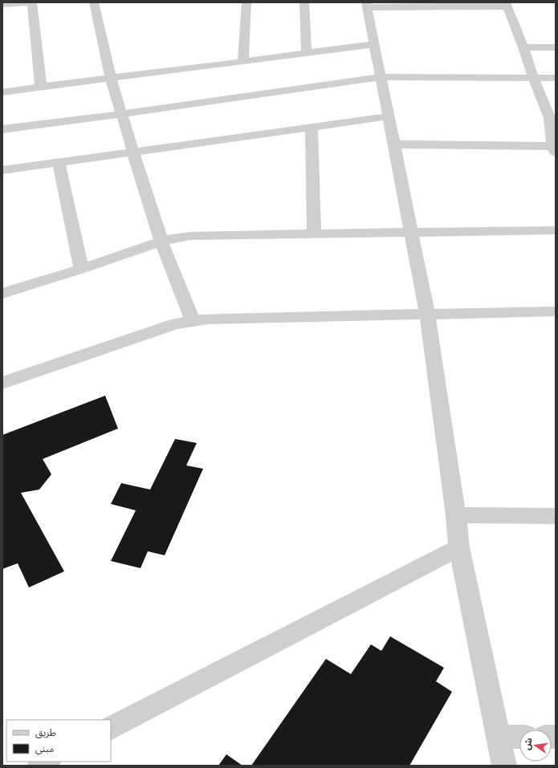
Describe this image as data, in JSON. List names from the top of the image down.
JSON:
{
  "legend": ["طريق", "مبنى"],
  "north": "left"
}
